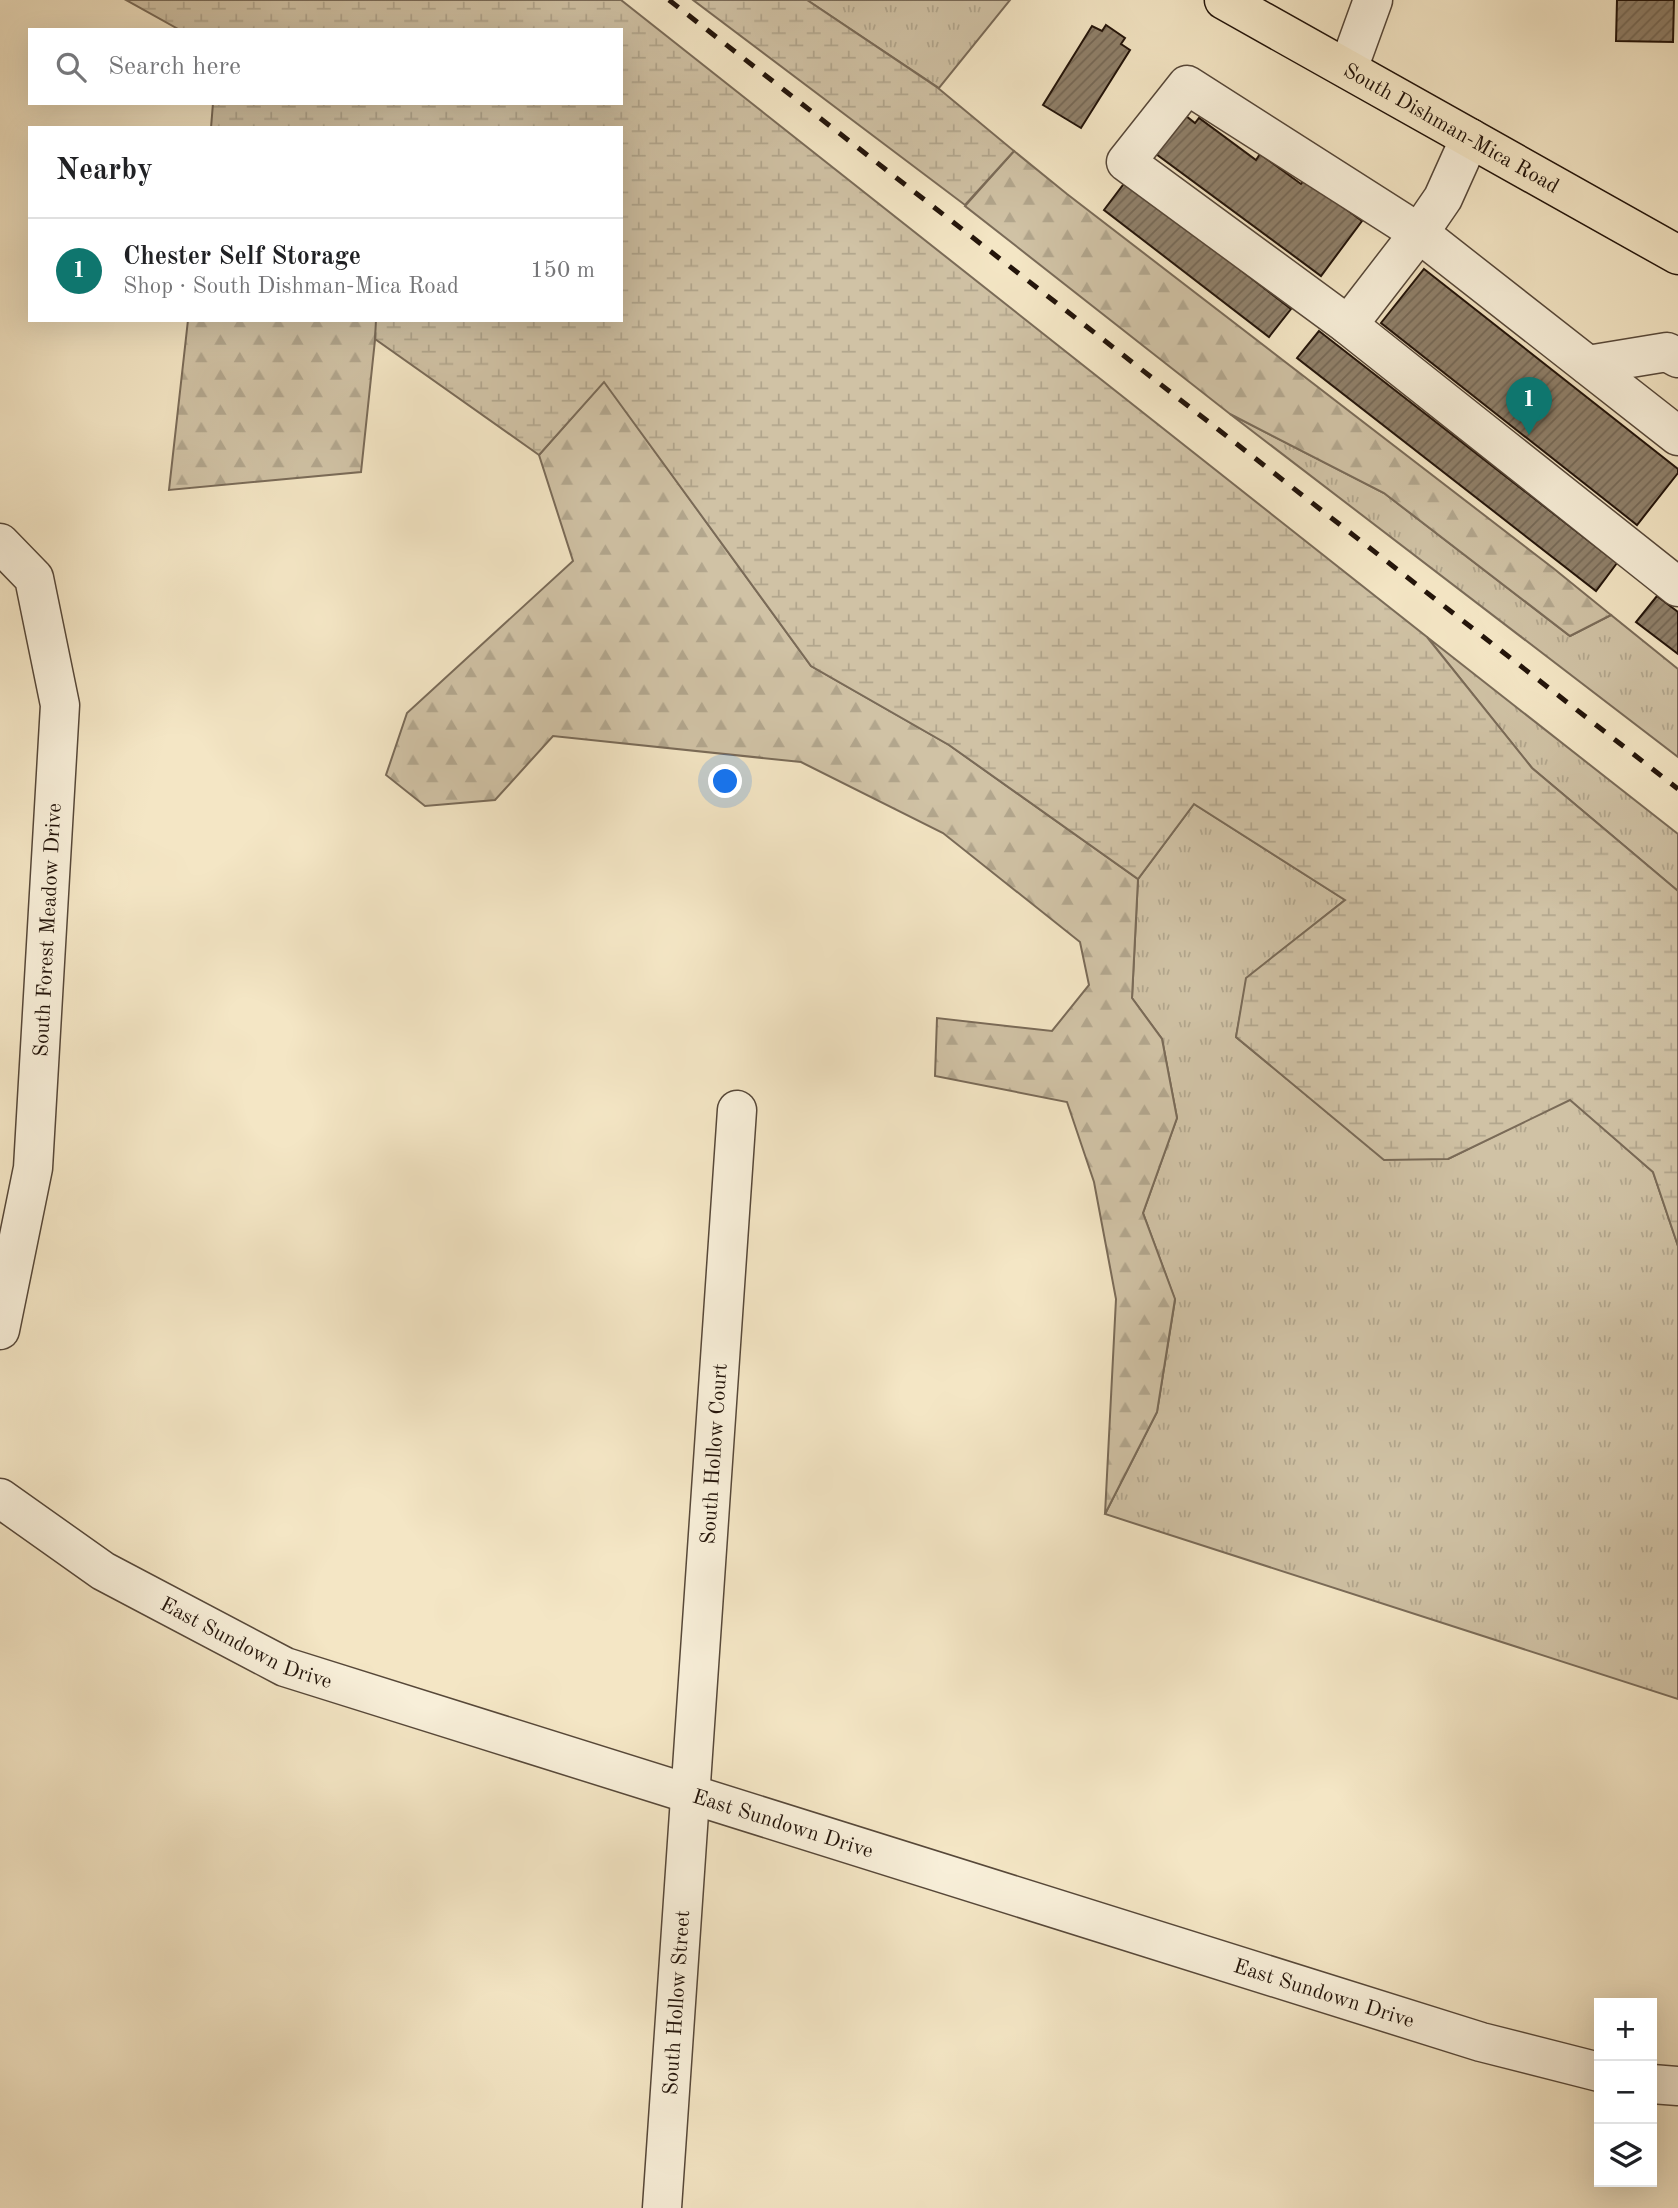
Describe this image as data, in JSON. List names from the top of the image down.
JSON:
{
  "streets": {
    "main road": ["South Dishman-Mica Road"],
    "street": [
      "South Forest Meadow Drive",
      "South Hollow Court",
      "East Sundown Drive",
      "South Hollow Street"
    ]
  },
  "crossings": [
    ["South Hollow Court", "East Sundown Drive"],
    ["South Hollow Court", "South Hollow Street"],
    ["East Sundown Drive", "South Hollow Street"]
  ],
  "page": {
    "search": "Search here",
    "heading": "Nearby",
    "list": [
      {
        "mark": "1",
        "name": "Chester Self Storage",
        "note": "Shop · South Dishman-Mica Road",
        "value": "150 m"
      }
    ],
    "pins": "1",
    "map_buttons": ["+", "−"]
  }
}
